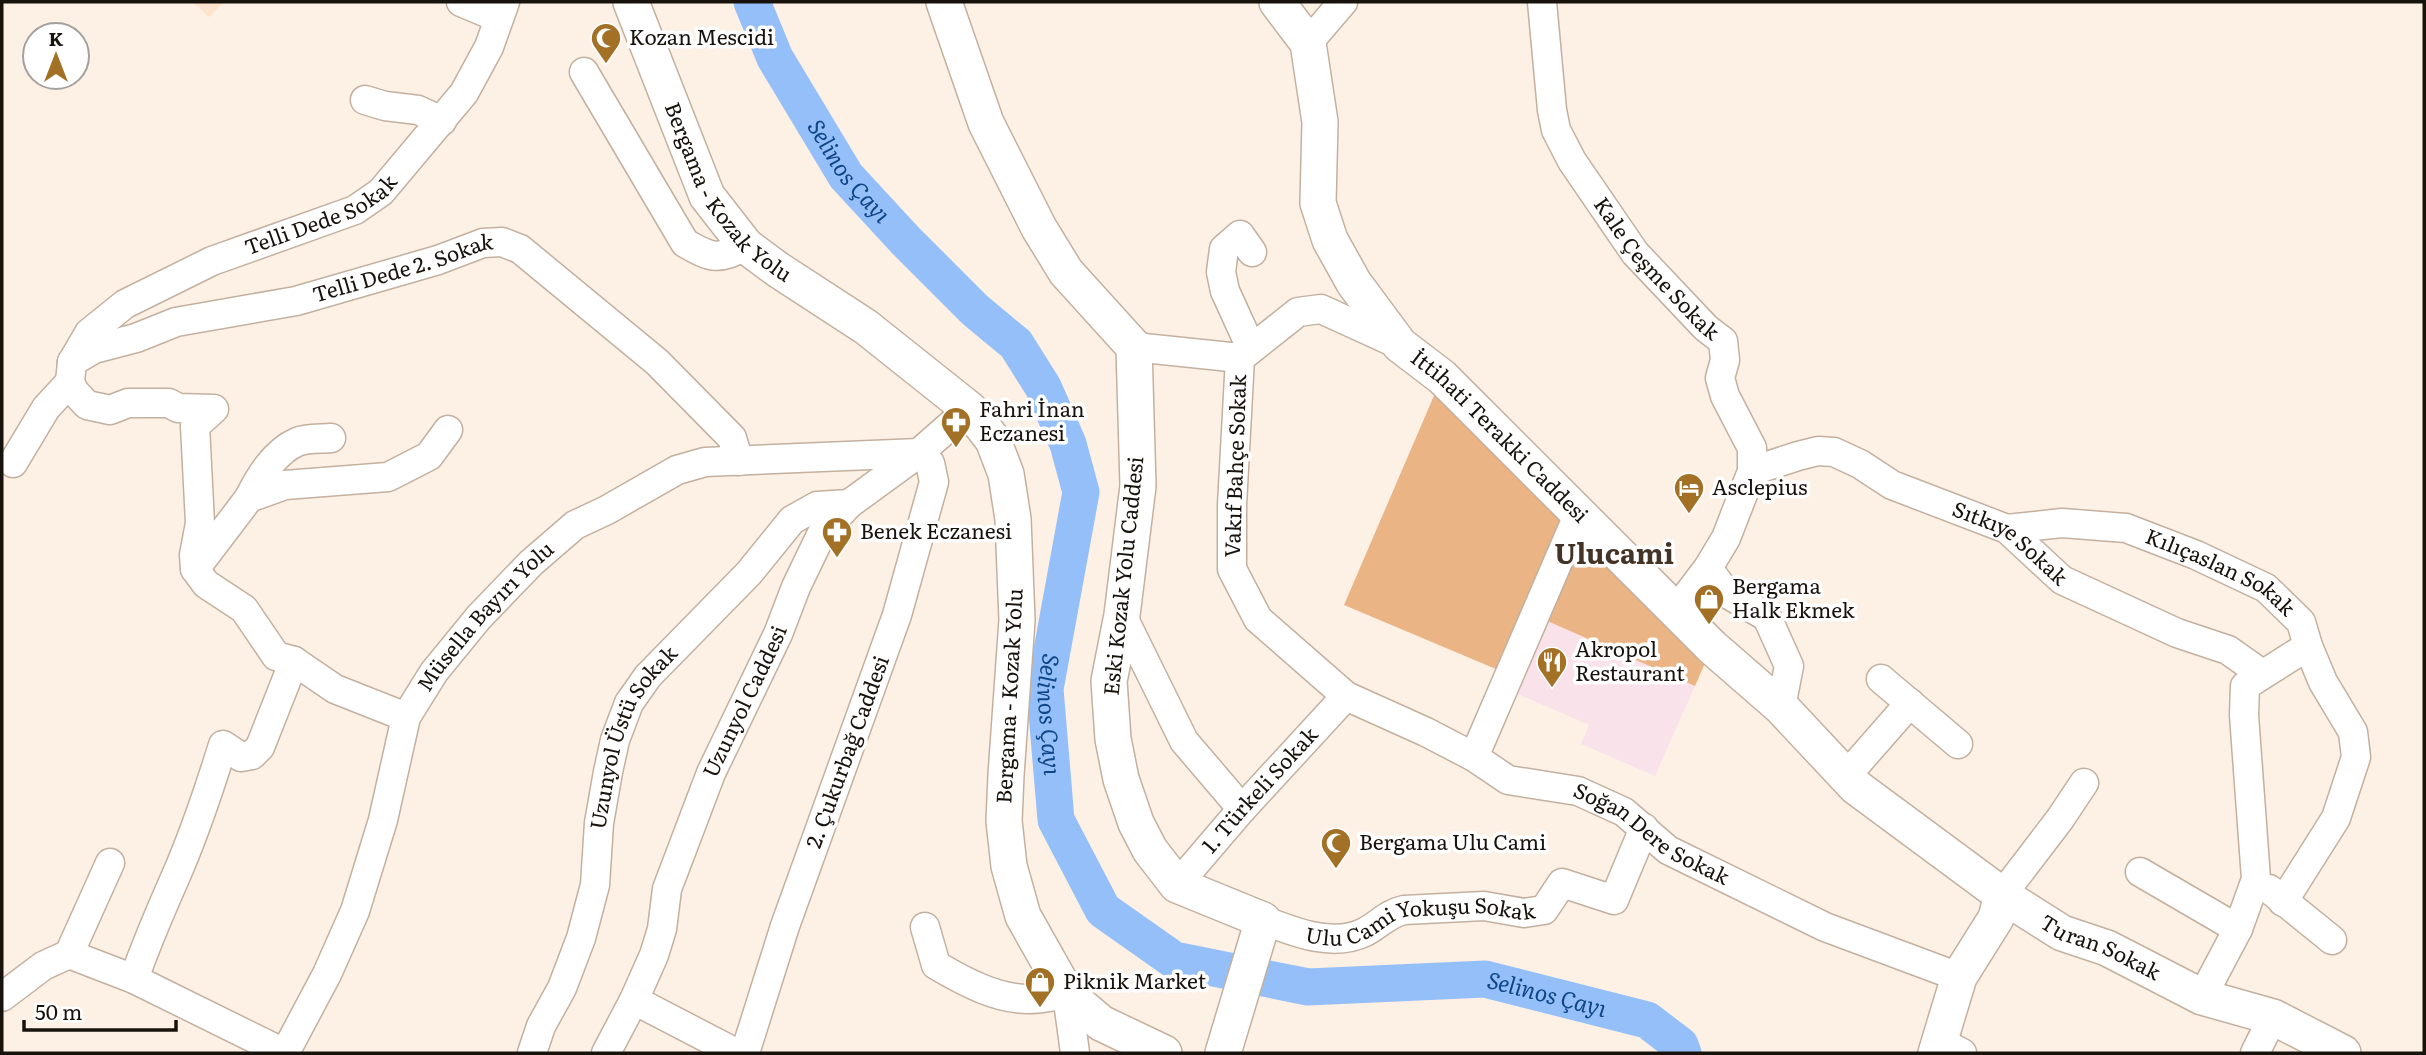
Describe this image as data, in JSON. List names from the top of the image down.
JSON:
{
  "streets": {
    "main road": [
      "Bergama - Kozak Yolu",
      "İttihati Terakki Caddesi",
      "Eski Kozak Yolu Caddesi",
      "Turan Sokak"
    ],
    "street": [
      "Telli Dede Sokak",
      "Kale Çeşme Sokak",
      "Telli Dede 2. Sokak",
      "Vakıf Bahçe Sokak",
      "Sıtkıye Sokak",
      "Kılıçaslan Sokak",
      "Müsella Bayırı Yolu",
      "Uzunyol Caddesi",
      "Uzunyol Üstü Sokak",
      "2. Çukurbağ Caddesi",
      "1. Türkeli Sokak",
      "Soğan Dere Sokak",
      "Ulu Cami Yokuşu Sokak"
    ]
  },
  "crossings": [
    ["Bergama - Kozak Yolu", "Uzunyol Caddesi"],
    ["Telli Dede Sokak", "Telli Dede 2. Sokak"],
    ["Kale Çeşme Sokak", "Sıtkıye Sokak"],
    ["Telli Dede 2. Sokak", "Müsella Bayırı Yolu"],
    ["İttihati Terakki Caddesi", "Turan Sokak"],
    ["Vakıf Bahçe Sokak", "1. Türkeli Sokak"],
    ["Vakıf Bahçe Sokak", "Soğan Dere Sokak"],
    ["Sıtkıye Sokak", "Kılıçaslan Sokak"],
    ["Eski Kozak Yolu Caddesi", "1. Türkeli Sokak"],
    ["Müsella Bayırı Yolu", "Uzunyol Caddesi"],
    ["Müsella Bayırı Yolu", "2. Çukurbağ Caddesi"],
    ["Uzunyol Caddesi", "Uzunyol Üstü Sokak"],
    ["Uzunyol Caddesi", "2. Çukurbağ Caddesi"],
    ["1. Türkeli Sokak", "Soğan Dere Sokak"],
    ["Soğan Dere Sokak", "Ulu Cami Yokuşu Sokak"]
  ],
  "districts": ["Ulucami"],
  "water": ["Selinos Çayı"],
  "places": {
    "mosque": ["Kozan Mescidi", "Bergama Ulu Cami"],
    "pharmacy": ["Fahri İnan Eczanesi", "Benek Eczanesi"],
    "hotel": ["Asclepius"],
    "shop": ["Bergama Halk Ekmek", "Piknik Market"],
    "restaurant": ["Akropol Restaurant"]
  },
  "scale_bar": "50 m",
  "north": "top"
}
